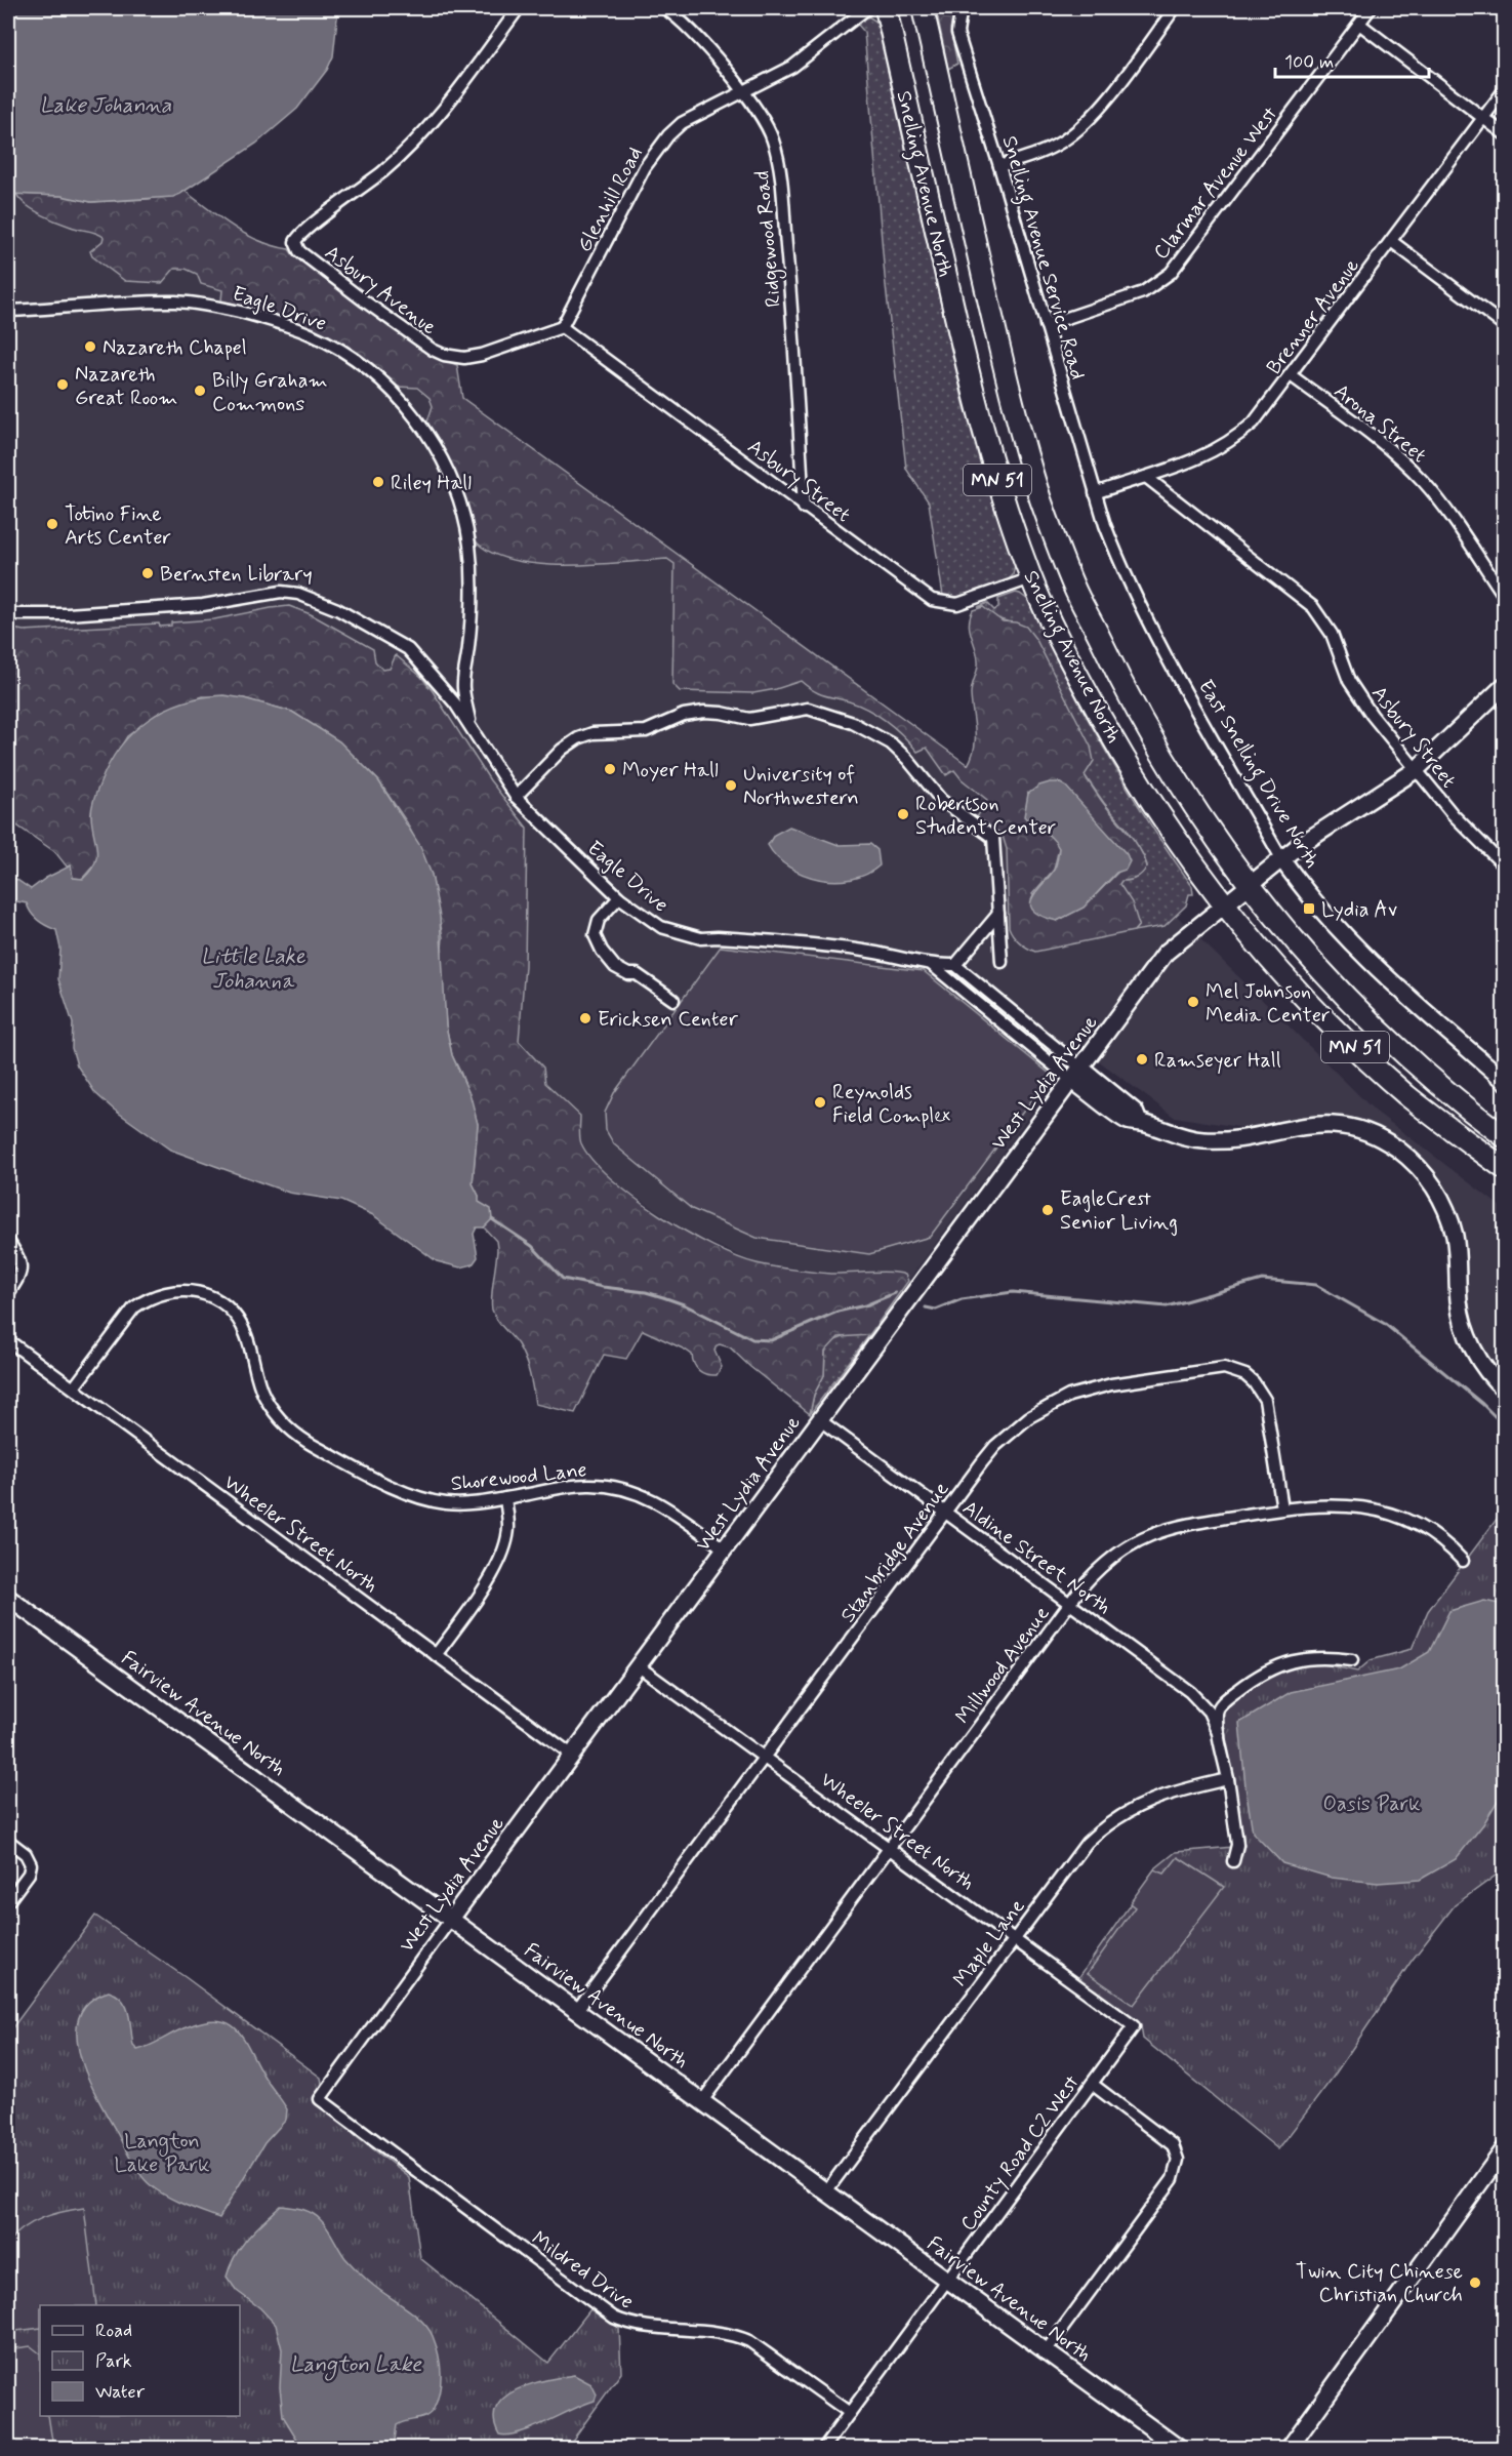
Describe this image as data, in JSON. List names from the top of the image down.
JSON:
{
  "streets": {
    "highway": ["Snelling Avenue North", "MN 51"],
    "street": [
      "Clarmar Avenue West",
      "Glenhill Road",
      "Ridgewood Road",
      "Snelling Avenue Service Road",
      "Asbury Avenue",
      "Eagle Drive",
      "Brenner Avenue",
      "Arona Street",
      "Asbury Street",
      "East Snelling Drive North",
      "West Lydia Avenue",
      "Shorewood Lane",
      "Wheeler Street North",
      "Stanbridge Avenue",
      "Aldine Street North",
      "Millwood Avenue",
      "Fairview Avenue North",
      "Maple Lane",
      "County Road C2 West",
      "Mildred Drive"
    ]
  },
  "crossings": [
    ["Clarmar Avenue West", "Snelling Avenue Service Road"],
    ["Snelling Avenue North", "Asbury Street"],
    ["Snelling Avenue North", "West Lydia Avenue"],
    ["Glenhill Road", "Ridgewood Road"],
    ["Glenhill Road", "Asbury Avenue"],
    ["Glenhill Road", "Asbury Street"],
    ["Ridgewood Road", "Asbury Street"],
    ["Snelling Avenue Service Road", "Brenner Avenue"],
    ["Snelling Avenue Service Road", "East Snelling Drive North"],
    ["Asbury Avenue", "Asbury Street"],
    ["Eagle Drive", "West Lydia Avenue"],
    ["Brenner Avenue", "Arona Street"],
    ["Brenner Avenue", "Asbury Street"],
    ["Brenner Avenue", "East Snelling Drive North"],
    ["East Snelling Drive North", "West Lydia Avenue"],
    ["West Lydia Avenue", "Shorewood Lane"],
    ["West Lydia Avenue", "Wheeler Street North"],
    ["West Lydia Avenue", "Aldine Street North"],
    ["West Lydia Avenue", "Fairview Avenue North"],
    ["West Lydia Avenue", "Mildred Drive"],
    ["Shorewood Lane", "Wheeler Street North"],
    ["Wheeler Street North", "Stanbridge Avenue"],
    ["Wheeler Street North", "Millwood Avenue"],
    ["Wheeler Street North", "Maple Lane"],
    ["Wheeler Street North", "County Road C2 West"],
    ["Stanbridge Avenue", "Aldine Street North"],
    ["Stanbridge Avenue", "Millwood Avenue"],
    ["Stanbridge Avenue", "Fairview Avenue North"],
    ["Aldine Street North", "Millwood Avenue"],
    ["Millwood Avenue", "Fairview Avenue North"],
    ["Fairview Avenue North", "Maple Lane"],
    ["Fairview Avenue North", "County Road C2 West"],
    ["County Road C2 West", "Mildred Drive"]
  ],
  "water": ["Lake Johanna", "Little Lake Johanna", "Langton Lake"],
  "parks": ["Oasis Park", "Langton Lake Park"],
  "places": {
    "other": [
      "Nazareth Chapel",
      "Nazareth Great Room",
      "Billy Graham Commons",
      "Riley Hall",
      "Totino Fine Arts Center",
      "Bernsten Library",
      "Moyer Hall",
      "University of Northwestern",
      "Robertson Student Center",
      "Mel Johnson Media Center",
      "Ericksen Center",
      "Ramseyer Hall",
      "Reynolds Field Complex",
      "EagleCrest Senior Living",
      "Twin City Chinese Christian Church"
    ],
    "transit": ["Lydia Av"]
  },
  "legend": ["Road", "Park", "Water"],
  "scale_bar": "100 m"
}
